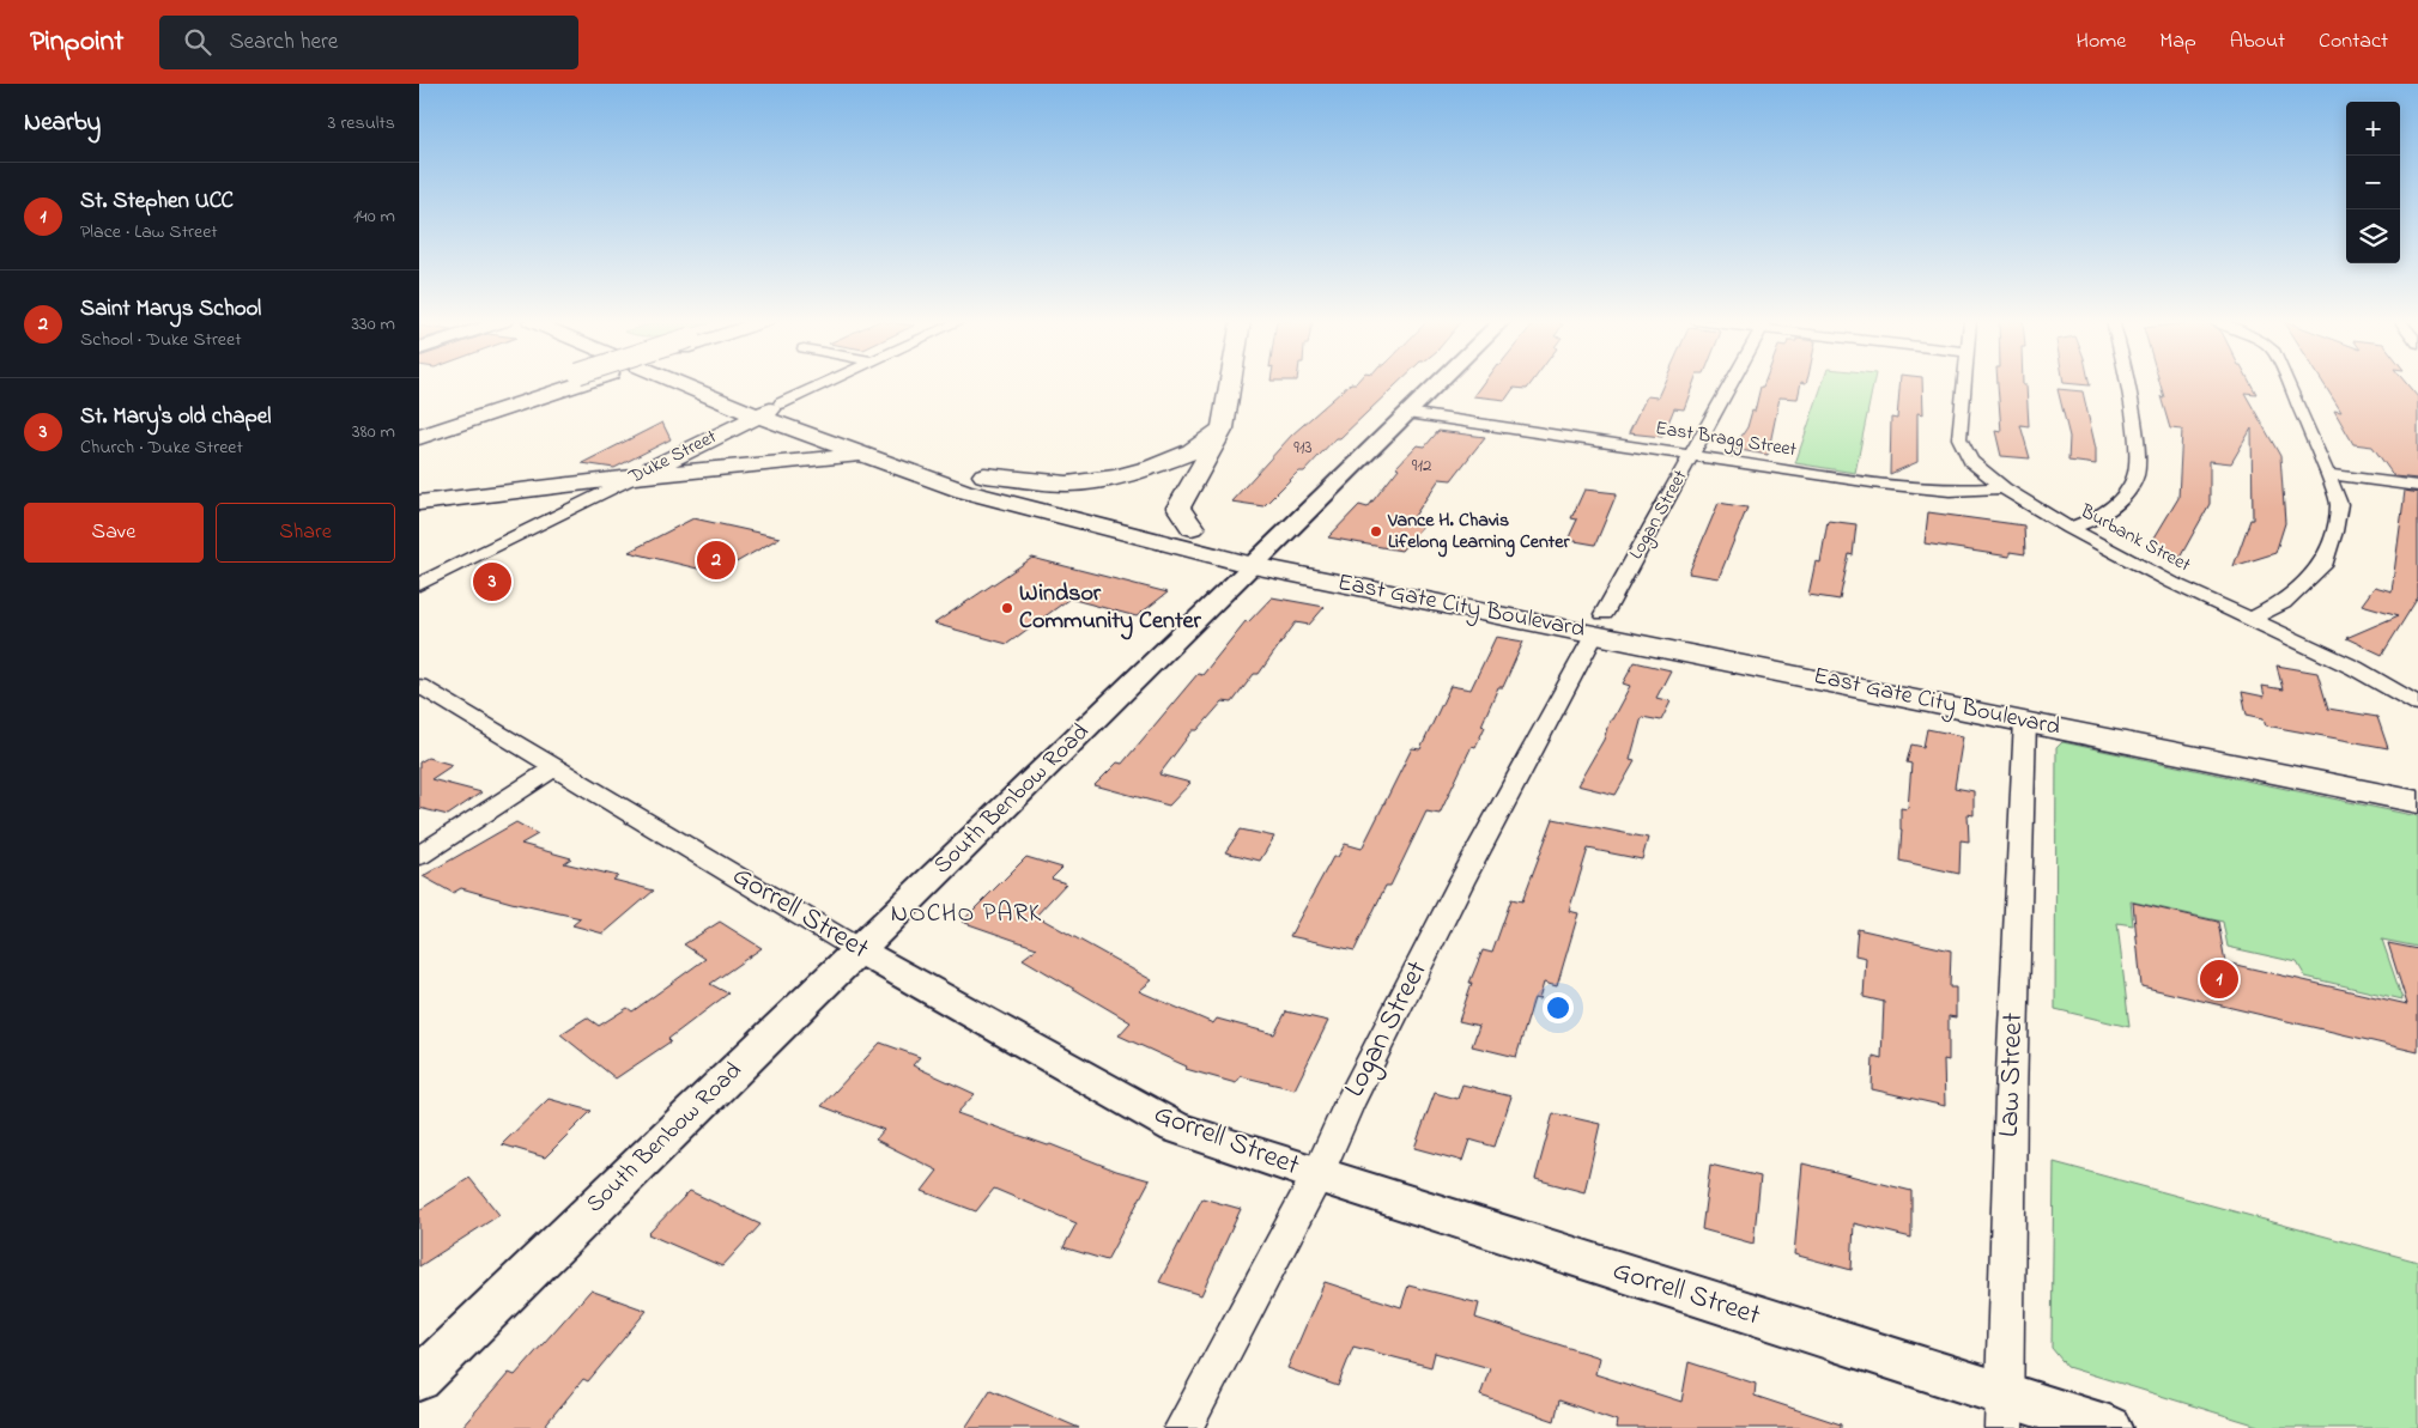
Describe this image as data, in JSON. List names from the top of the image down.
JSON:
{
  "streets": {
    "main road": ["Duke Street", "East Gate City Boulevard", "South Benbow Road"],
    "street": [
      "East Bragg Street",
      "Logan Street",
      "Burbank Street",
      "Gorrell Street",
      "Law Street"
    ]
  },
  "crossings": [
    ["East Bragg Street", "Logan Street"],
    ["East Bragg Street", "Burbank Street"],
    ["East Bragg Street", "South Benbow Road"],
    ["Duke Street", "East Gate City Boulevard"],
    ["Logan Street", "East Gate City Boulevard"],
    ["Logan Street", "Gorrell Street"],
    ["East Gate City Boulevard", "South Benbow Road"],
    ["East Gate City Boulevard", "Law Street"],
    ["South Benbow Road", "Gorrell Street"],
    ["Gorrell Street", "Law Street"]
  ],
  "districts": ["NOCHO PARK"],
  "places": ["Vance H. Chavis Lifelong Learning Center", "Windsor Community Center"],
  "house_numbers": ["913", "912"],
  "page": {
    "header": "Pinpoint",
    "search": "Search here",
    "nav": [
      "Home",
      "Map",
      "About",
      "Contact"
    ],
    "heading": ["Nearby", "3 results"],
    "map_buttons": ["+", "−"],
    "list": [
      {
        "mark": "1",
        "name": "St. Stephen UCC",
        "note": "Place · Law Street",
        "value": "140 m"
      },
      {
        "mark": "2",
        "name": "Saint Marys School",
        "note": "School · Duke Street",
        "value": "330 m"
      },
      {
        "mark": "3",
        "name": "St. Mary's old chapel",
        "note": "Church · Duke Street",
        "value": "380 m"
      }
    ],
    "buttons": ["Save", "Share"],
    "pins": ["2", "3", "1"]
  }
}
